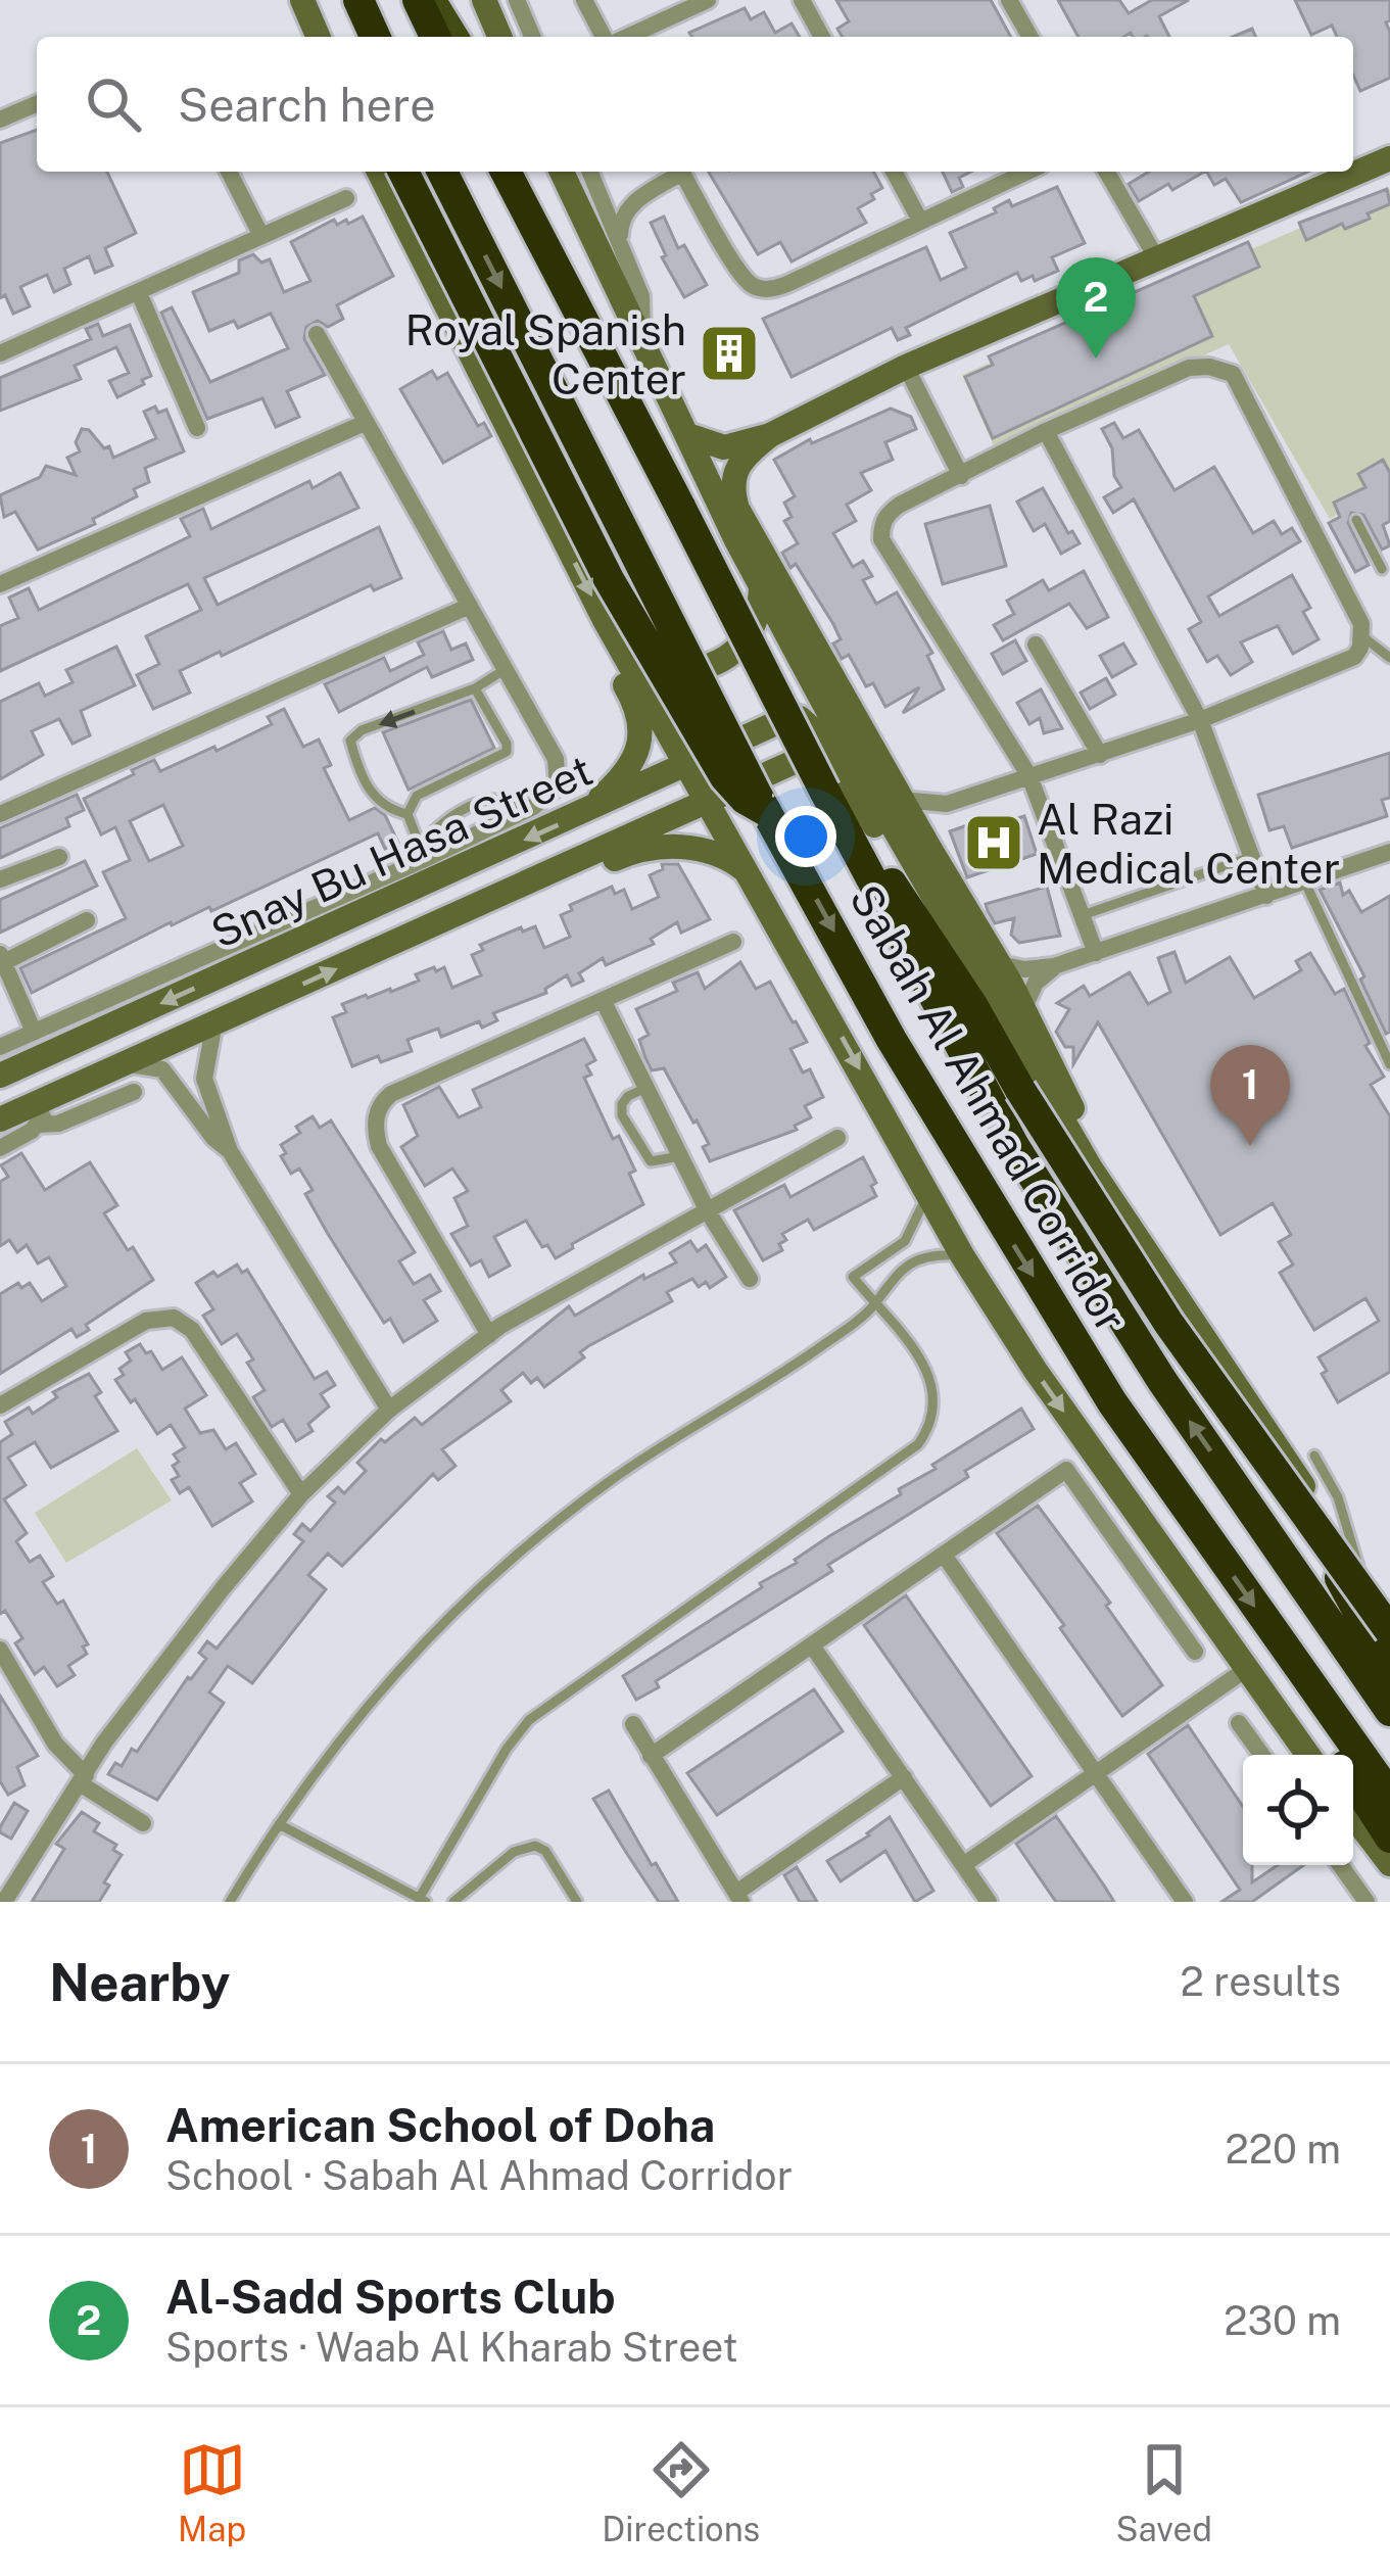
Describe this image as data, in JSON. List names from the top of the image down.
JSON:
{
  "streets": {
    "highway": ["Sabah Al Ahmad Corridor"],
    "street": ["Snay Bu Hasa Street"]
  },
  "crossings": [
    ["Snay Bu Hasa Street", "Sabah Al Ahmad Corridor"]
  ],
  "places": {
    "building": ["Royal Spanish Center"],
    "hospital": ["Al Razi Medical Center"]
  },
  "page": {
    "search": "Search here",
    "pins": ["2", "1"],
    "heading": ["Nearby", "2 results"],
    "list": [
      {
        "mark": "1",
        "name": "American School of Doha",
        "note": "School · Sabah Al Ahmad Corridor",
        "value": "220 m"
      },
      {
        "mark": "2",
        "name": "Al-Sadd Sports Club",
        "note": "Sports · Waab Al Kharab Street",
        "value": "230 m"
      }
    ],
    "nav": ["Map", "Directions", "Saved"]
  }
}
